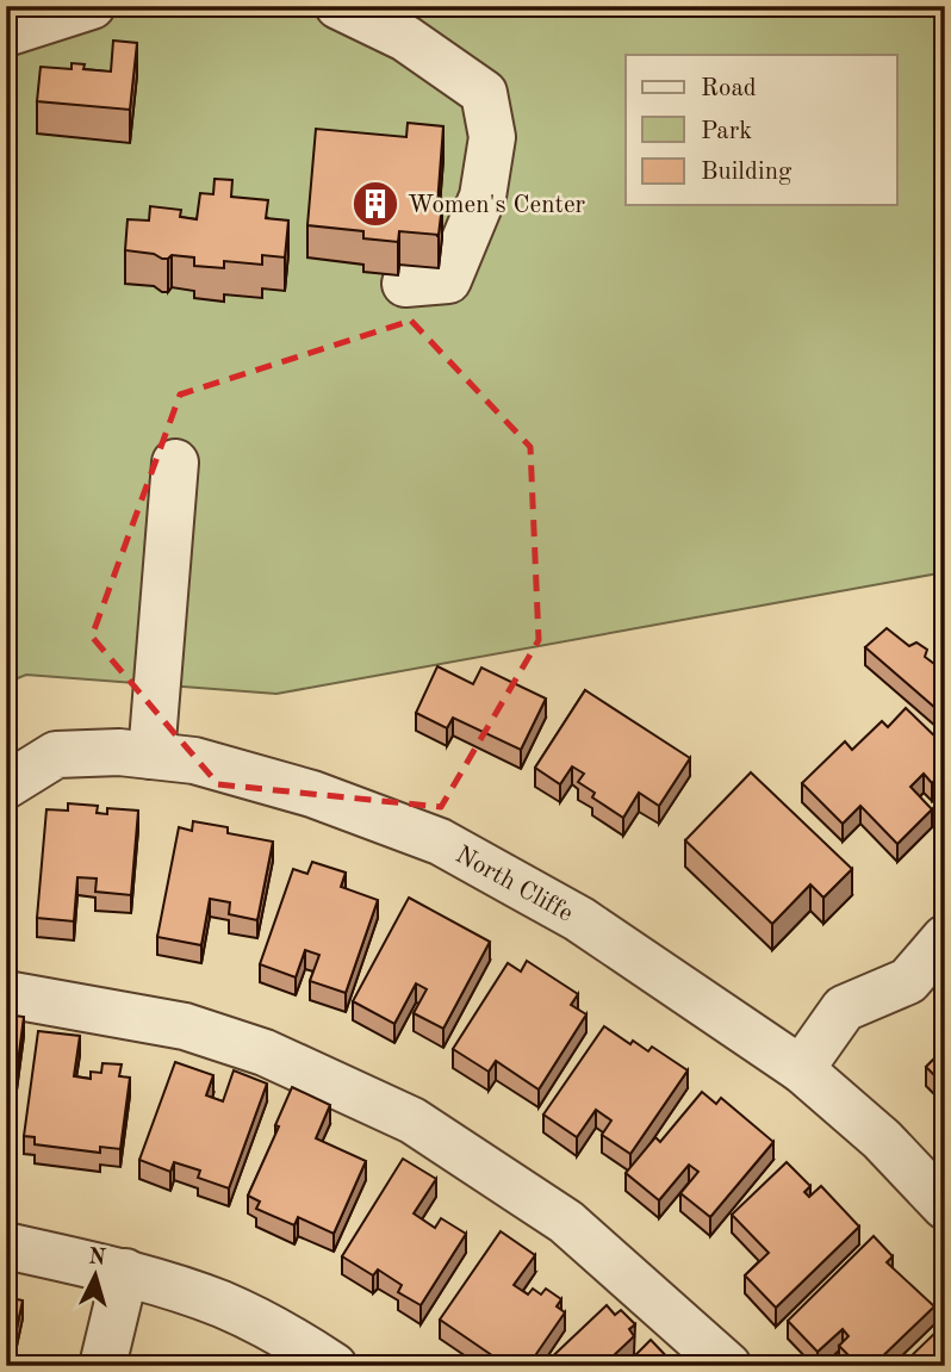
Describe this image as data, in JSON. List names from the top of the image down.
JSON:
{
  "streets": {
    "street": ["North Cliffe"]
  },
  "places": {
    "building": ["Women's Center"]
  },
  "legend": ["Road", "Park", "Building"],
  "north": "top"
}
